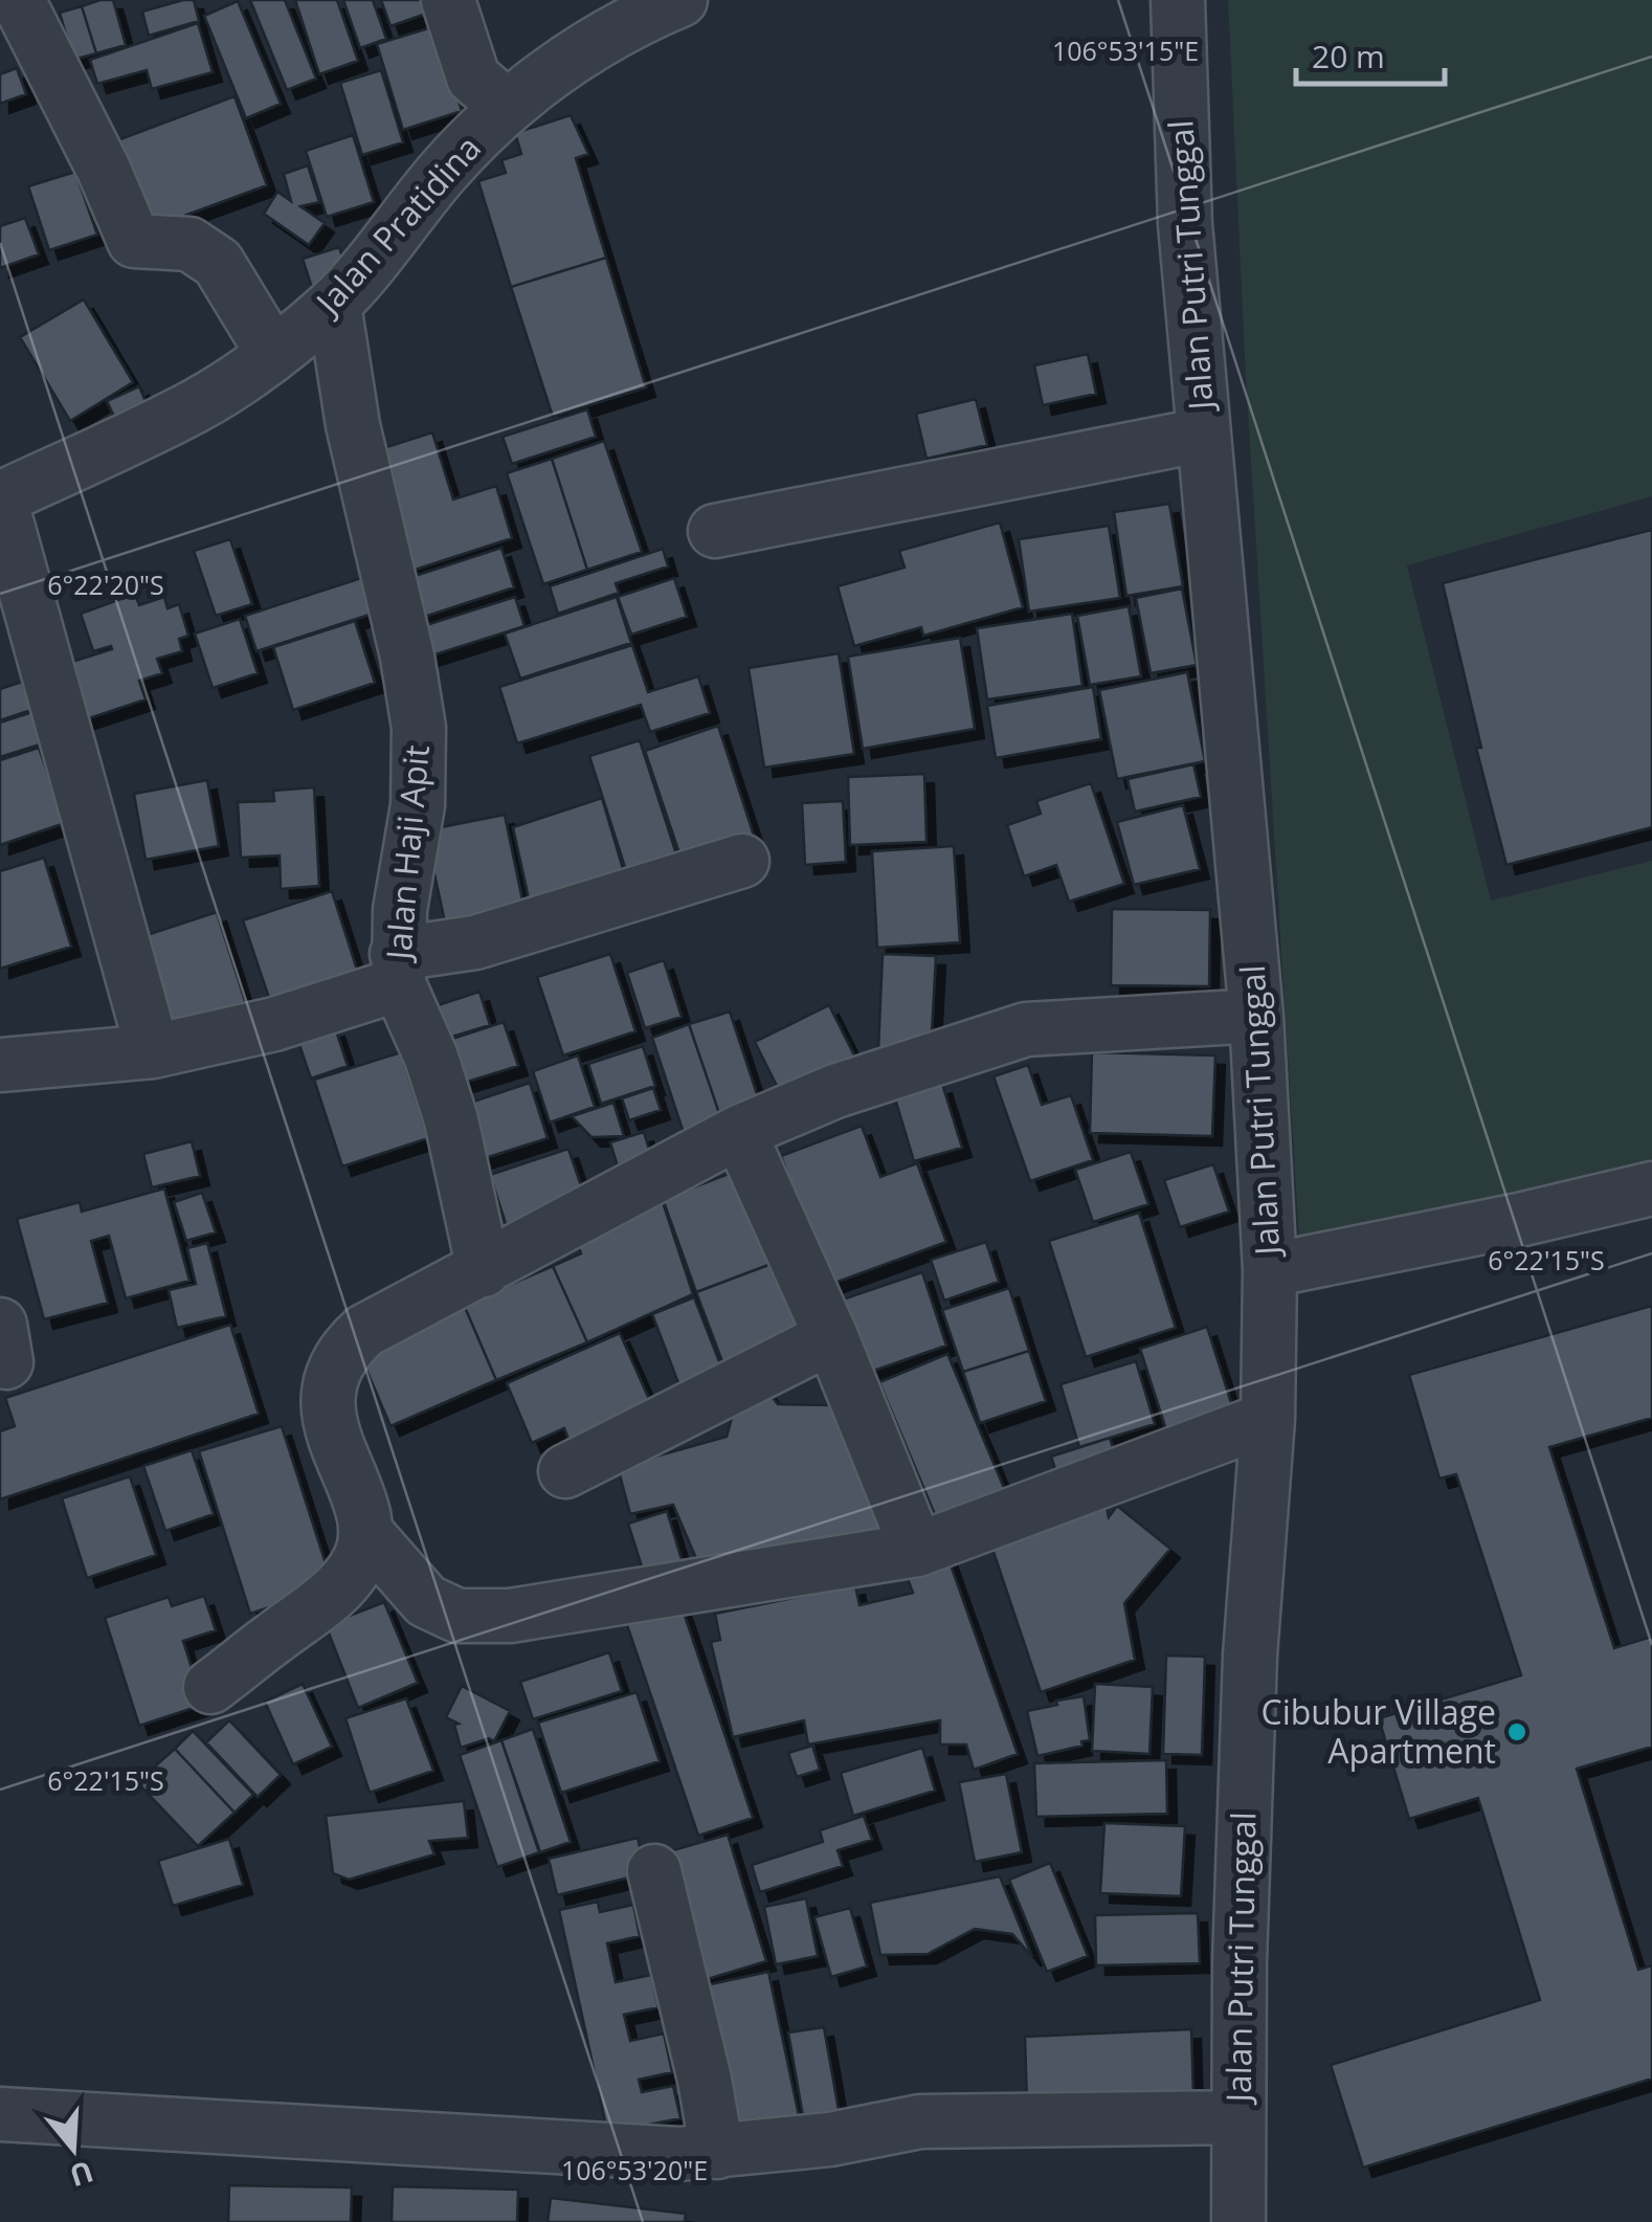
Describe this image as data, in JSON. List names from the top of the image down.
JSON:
{
  "streets": {
    "street": ["Jalan Pratidina", "Jalan Putri Tunggal", "Jalan Haji Apit"]
  },
  "crossings": [
    ["Jalan Pratidina", "Jalan Haji Apit"]
  ],
  "places": ["Cibubur Village Apartment"],
  "scale_bar": "20 m",
  "north": "bottom",
  "coordinates": [
    "106°53'15\"E",
    "6°22'20\"S",
    "6°22'15\"S",
    "106°53'20\"E"
  ]
}
